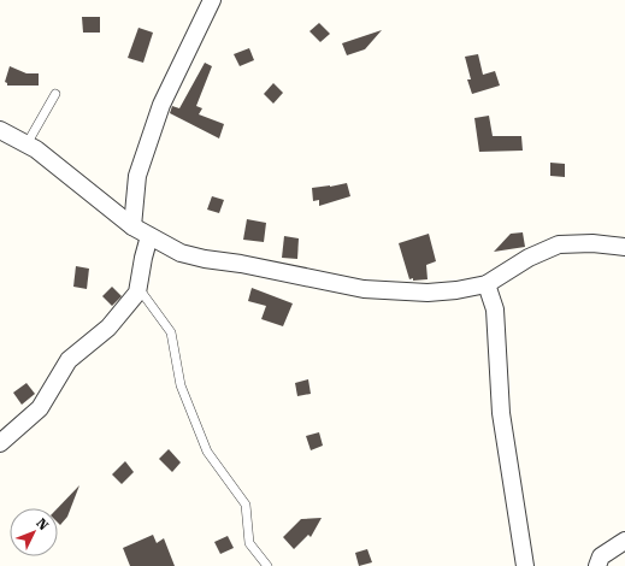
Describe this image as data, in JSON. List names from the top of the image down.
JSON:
{
  "north": "top right"
}
